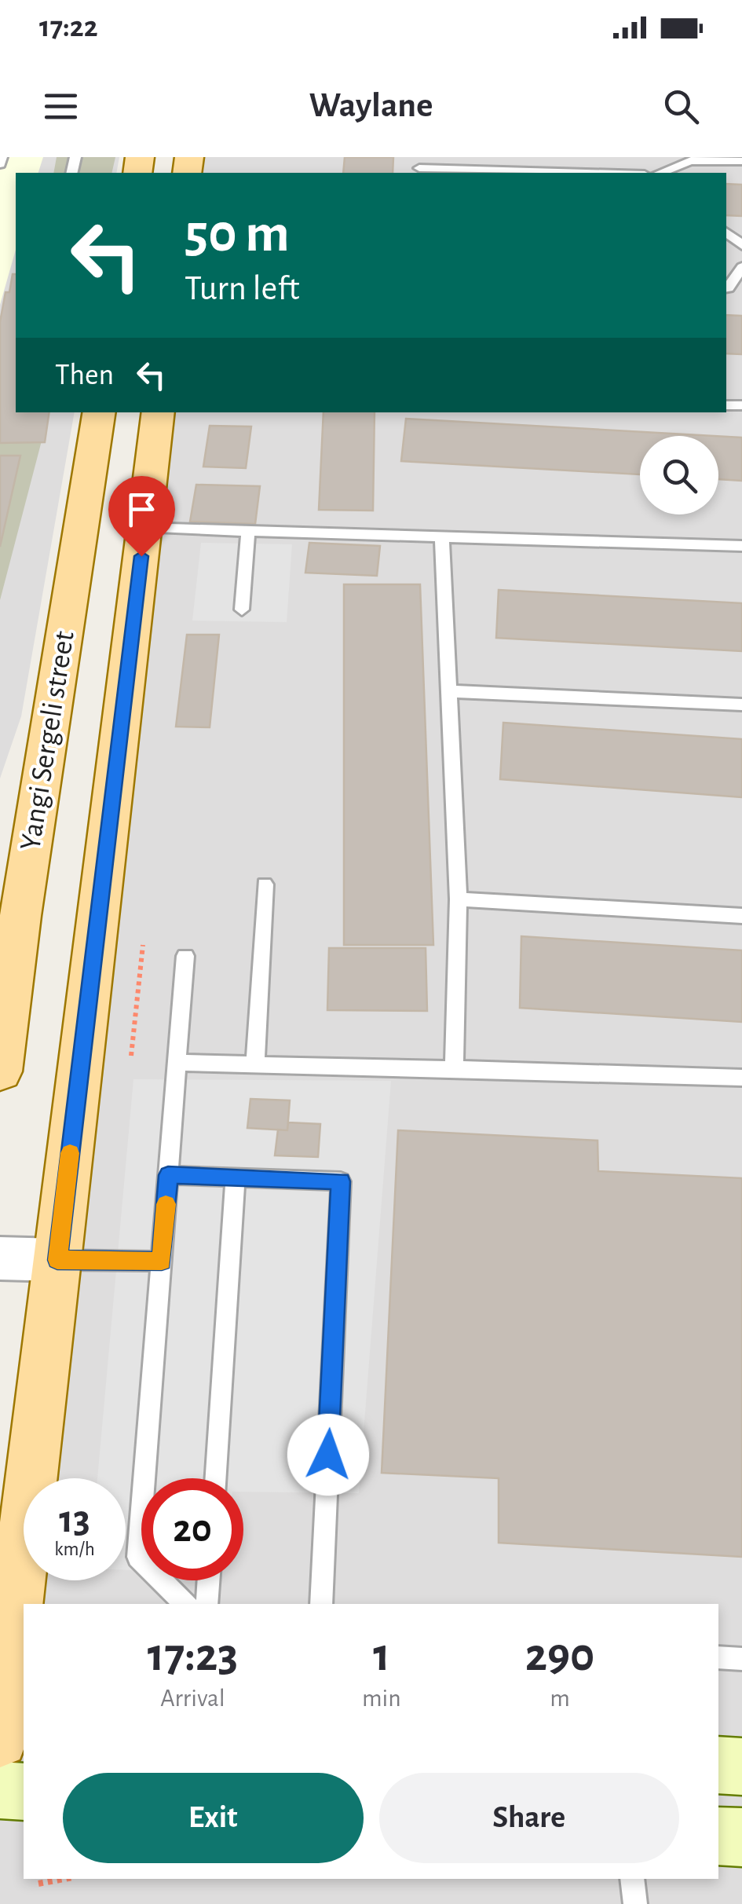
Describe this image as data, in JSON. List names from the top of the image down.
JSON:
{
  "streets": {
    "main road": ["Yangi Sergeli street"]
  },
  "page": {
    "status": "17:22",
    "header": "Waylane",
    "turn": ["50 m", "Turn left"],
    "then": "Then",
    "speed": "13 km/h",
    "limit": "20",
    "eta": [
      "17:23",
      "Arrival",
      "1",
      "min",
      "290",
      "m"
    ],
    "buttons": ["Exit", "Share"]
  }
}
